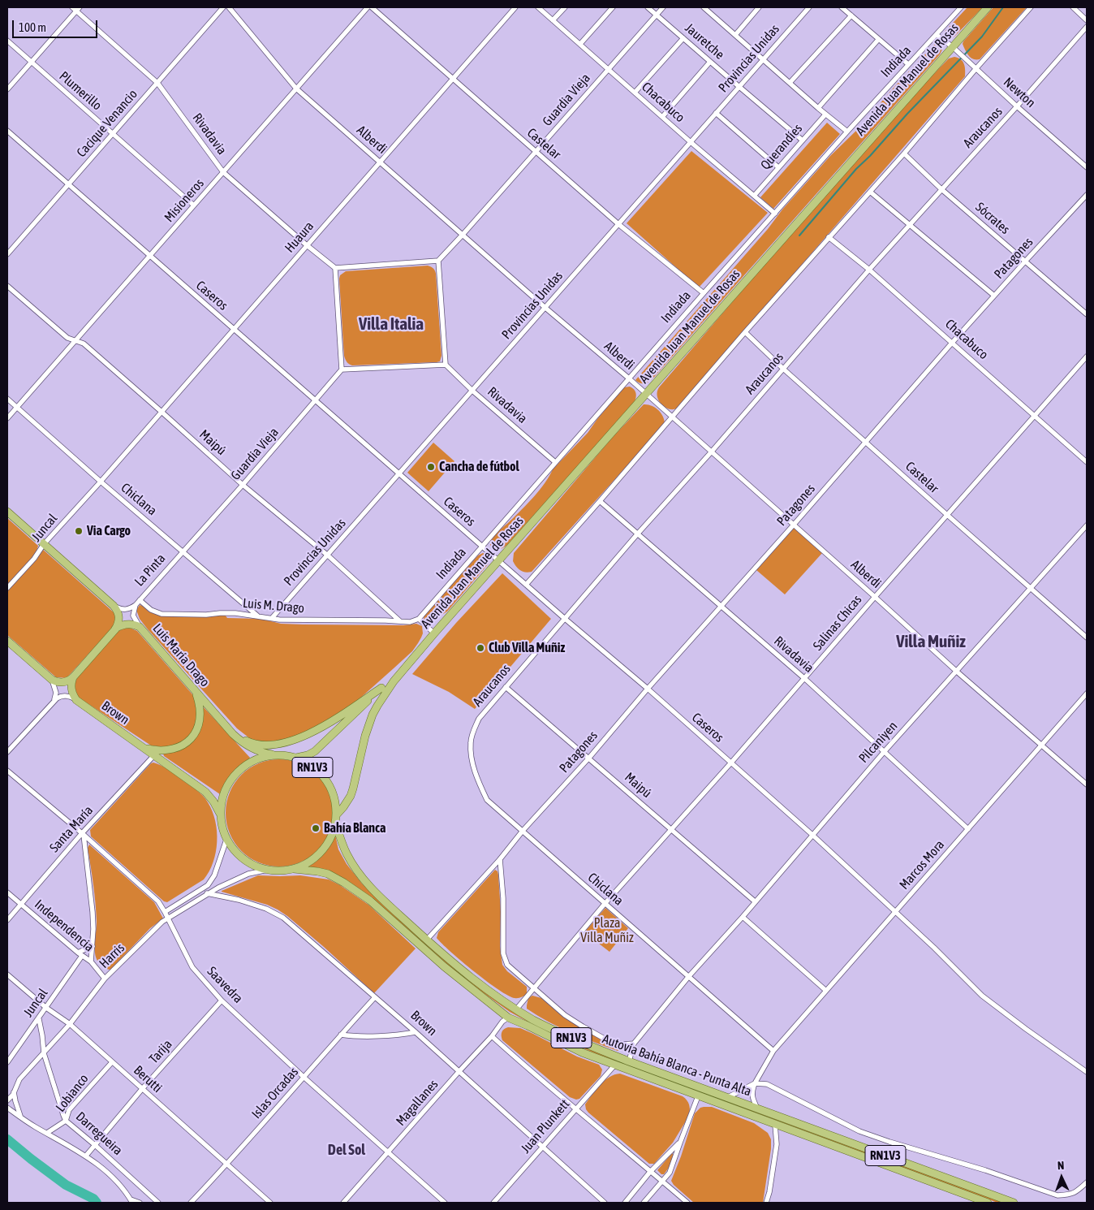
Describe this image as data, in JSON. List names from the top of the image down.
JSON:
{
  "streets": {
    "main road": [
      "Avenida Juan Manuel de Rosas",
      "Luis María Drago",
      "Brown",
      "RN1V3",
      "Autovía Bahía Blanca - Punta Alta"
    ],
    "street": [
      "Jauretche",
      "Provincias Unidas",
      "Indiada",
      "Plumerillo",
      "Newton",
      "Guardia Vieja",
      "Chacabuco",
      "Cacique Venancio",
      "Araucanos",
      "Rivadavia",
      "Alberdi",
      "Castelar",
      "Querandíes",
      "Misioneros",
      "Sócrates",
      "Huaura",
      "Patagones",
      "Caseros",
      "Maipú",
      "Chiclana",
      "Juncal",
      "La Pinta",
      "Luis M. Drago",
      "Salinas Chicas",
      "Pilcaniyen",
      "Santa María",
      "Marcos Mora",
      "Independencia",
      "Harris",
      "Saavedra",
      "Tarija",
      "Berutti",
      "Lobianco",
      "Islas Orcadas",
      "Magallanes",
      "Juan Plunkett",
      "Darregueira"
    ]
  },
  "crossings": [
    ["Jauretche", "Provincias Unidas"],
    ["Jauretche", "Guardia Vieja"],
    ["Jauretche", "Querandíes"],
    ["Provincias Unidas", "Chacabuco"],
    ["Provincias Unidas", "Rivadavia"],
    ["Provincias Unidas", "Alberdi"],
    ["Provincias Unidas", "Castelar"],
    ["Provincias Unidas", "Caseros"],
    ["Provincias Unidas", "Maipú"],
    ["Provincias Unidas", "Luis M. Drago"],
    ["Indiada", "Newton"],
    ["Indiada", "Chacabuco"],
    ["Indiada", "Rivadavia"],
    ["Indiada", "Alberdi"],
    ["Indiada", "Castelar"],
    ["Indiada", "Caseros"],
    ["Indiada", "Luis M. Drago"],
    ["Avenida Juan Manuel de Rosas", "Newton"],
    ["Avenida Juan Manuel de Rosas", "Alberdi"],
    ["Avenida Juan Manuel de Rosas", "Caseros"],
    ["Avenida Juan Manuel de Rosas", "Luis María Drago"],
    ["Avenida Juan Manuel de Rosas", "Brown"],
    ["Avenida Juan Manuel de Rosas", "RN1V3"],
    ["Avenida Juan Manuel de Rosas", "Harris"],
    ["Avenida Juan Manuel de Rosas", "Autovía Bahía Blanca - Punta Alta"],
    ["Plumerillo", "Cacique Venancio"],
    ["Plumerillo", "Misioneros"],
    ["Newton", "Araucanos"],
    ["Guardia Vieja", "Chacabuco"],
    ["Guardia Vieja", "Alberdi"],
    ["Guardia Vieja", "Castelar"],
    ["Guardia Vieja", "Caseros"],
    ["Guardia Vieja", "Maipú"],
    ["Guardia Vieja", "Chiclana"],
    ["Guardia Vieja", "La Pinta"],
    ["Chacabuco", "Araucanos"],
    ["Chacabuco", "Querandíes"],
    ["Chacabuco", "Patagones"],
    ["Chacabuco", "Salinas Chicas"],
    ["Cacique Venancio", "Rivadavia"],
    ["Cacique Venancio", "Caseros"],
    ["Araucanos", "Rivadavia"],
    ["Araucanos", "Alberdi"],
    ["Araucanos", "Castelar"],
    ["Araucanos", "Sócrates"],
    ["Araucanos", "Caseros"],
    ["Araucanos", "Maipú"],
    ["Araucanos", "Chiclana"],
    ["Rivadavia", "Misioneros"],
    ["Rivadavia", "Huaura"],
    ["Rivadavia", "Patagones"],
    ["Rivadavia", "Salinas Chicas"],
    ["Rivadavia", "Pilcaniyen"],
    ["Rivadavia", "Marcos Mora"],
    ["Alberdi", "Misioneros"],
    ["Alberdi", "Huaura"],
    ["Alberdi", "Patagones"],
    ["Alberdi", "Salinas Chicas"],
    ["Alberdi", "Pilcaniyen"],
    ["Alberdi", "Marcos Mora"],
    ["Castelar", "Huaura"],
    ["Castelar", "Patagones"],
    ["Castelar", "Salinas Chicas"],
    ["Castelar", "Pilcaniyen"],
    ["Misioneros", "Caseros"],
    ["Misioneros", "Maipú"],
    ["Misioneros", "Chiclana"],
    ["Sócrates", "Patagones"],
    ["Huaura", "Caseros"],
    ["Huaura", "Maipú"],
    ["Huaura", "Chiclana"],
    ["Huaura", "Juncal"],
    ["Patagones", "Caseros"],
    ["Patagones", "Maipú"],
    ["Patagones", "Chiclana"],
    ["Caseros", "Salinas Chicas"],
    ["Caseros", "Pilcaniyen"],
    ["Caseros", "Marcos Mora"],
    ["Maipú", "Luis M. Drago"],
    ["Maipú", "Salinas Chicas"],
    ["Maipú", "Pilcaniyen"],
    ["Chiclana", "Juncal"],
    ["Chiclana", "La Pinta"],
    ["Chiclana", "Luis M. Drago"],
    ["Chiclana", "Salinas Chicas"],
    ["Chiclana", "Pilcaniyen"],
    ["Chiclana", "Marcos Mora"],
    ["Juncal", "Independencia"],
    ["Juncal", "Berutti"],
    ["Juncal", "Darregueira"],
    ["La Pinta", "Luis M. Drago"],
    ["La Pinta", "Luis María Drago"],
    ["La Pinta", "Brown"],
    ["Luis María Drago", "Brown"],
    ["Luis María Drago", "RN1V3"],
    ["Luis María Drago", "Harris"],
    ["Luis María Drago", "Autovía Bahía Blanca - Punta Alta"],
    ["Brown", "RN1V3"],
    ["Brown", "Santa María"],
    ["Brown", "Harris"],
    ["Brown", "Autovía Bahía Blanca - Punta Alta"],
    ["Brown", "Islas Orcadas"],
    ["Brown", "Magallanes"],
    ["Brown", "Juan Plunkett"],
    ["RN1V3", "Harris"],
    ["RN1V3", "Autovía Bahía Blanca - Punta Alta"],
    ["Santa María", "Independencia"],
    ["Santa María", "Saavedra"],
    ["Independencia", "Harris"],
    ["Harris", "Saavedra"],
    ["Harris", "Autovía Bahía Blanca - Punta Alta"],
    ["Harris", "Berutti"],
    ["Harris", "Darregueira"],
    ["Saavedra", "Tarija"],
    ["Saavedra", "Islas Orcadas"],
    ["Saavedra", "Magallanes"],
    ["Tarija", "Berutti"],
    ["Tarija", "Darregueira"],
    ["Autovía Bahía Blanca - Punta Alta", "Magallanes"],
    ["Autovía Bahía Blanca - Punta Alta", "Juan Plunkett"],
    ["Berutti", "Lobianco"],
    ["Berutti", "Islas Orcadas"],
    ["Lobianco", "Darregueira"]
  ],
  "districts": ["Villa Italia", "Villa Muñiz", "Del Sol"],
  "parks": ["Plaza Villa Muñiz"],
  "places": [
    "Cancha de fútbol",
    "Via Cargo",
    "Club Villa Muñiz",
    "Bahía Blanca"
  ],
  "scale_bar": "100 m",
  "north": "top"
}
